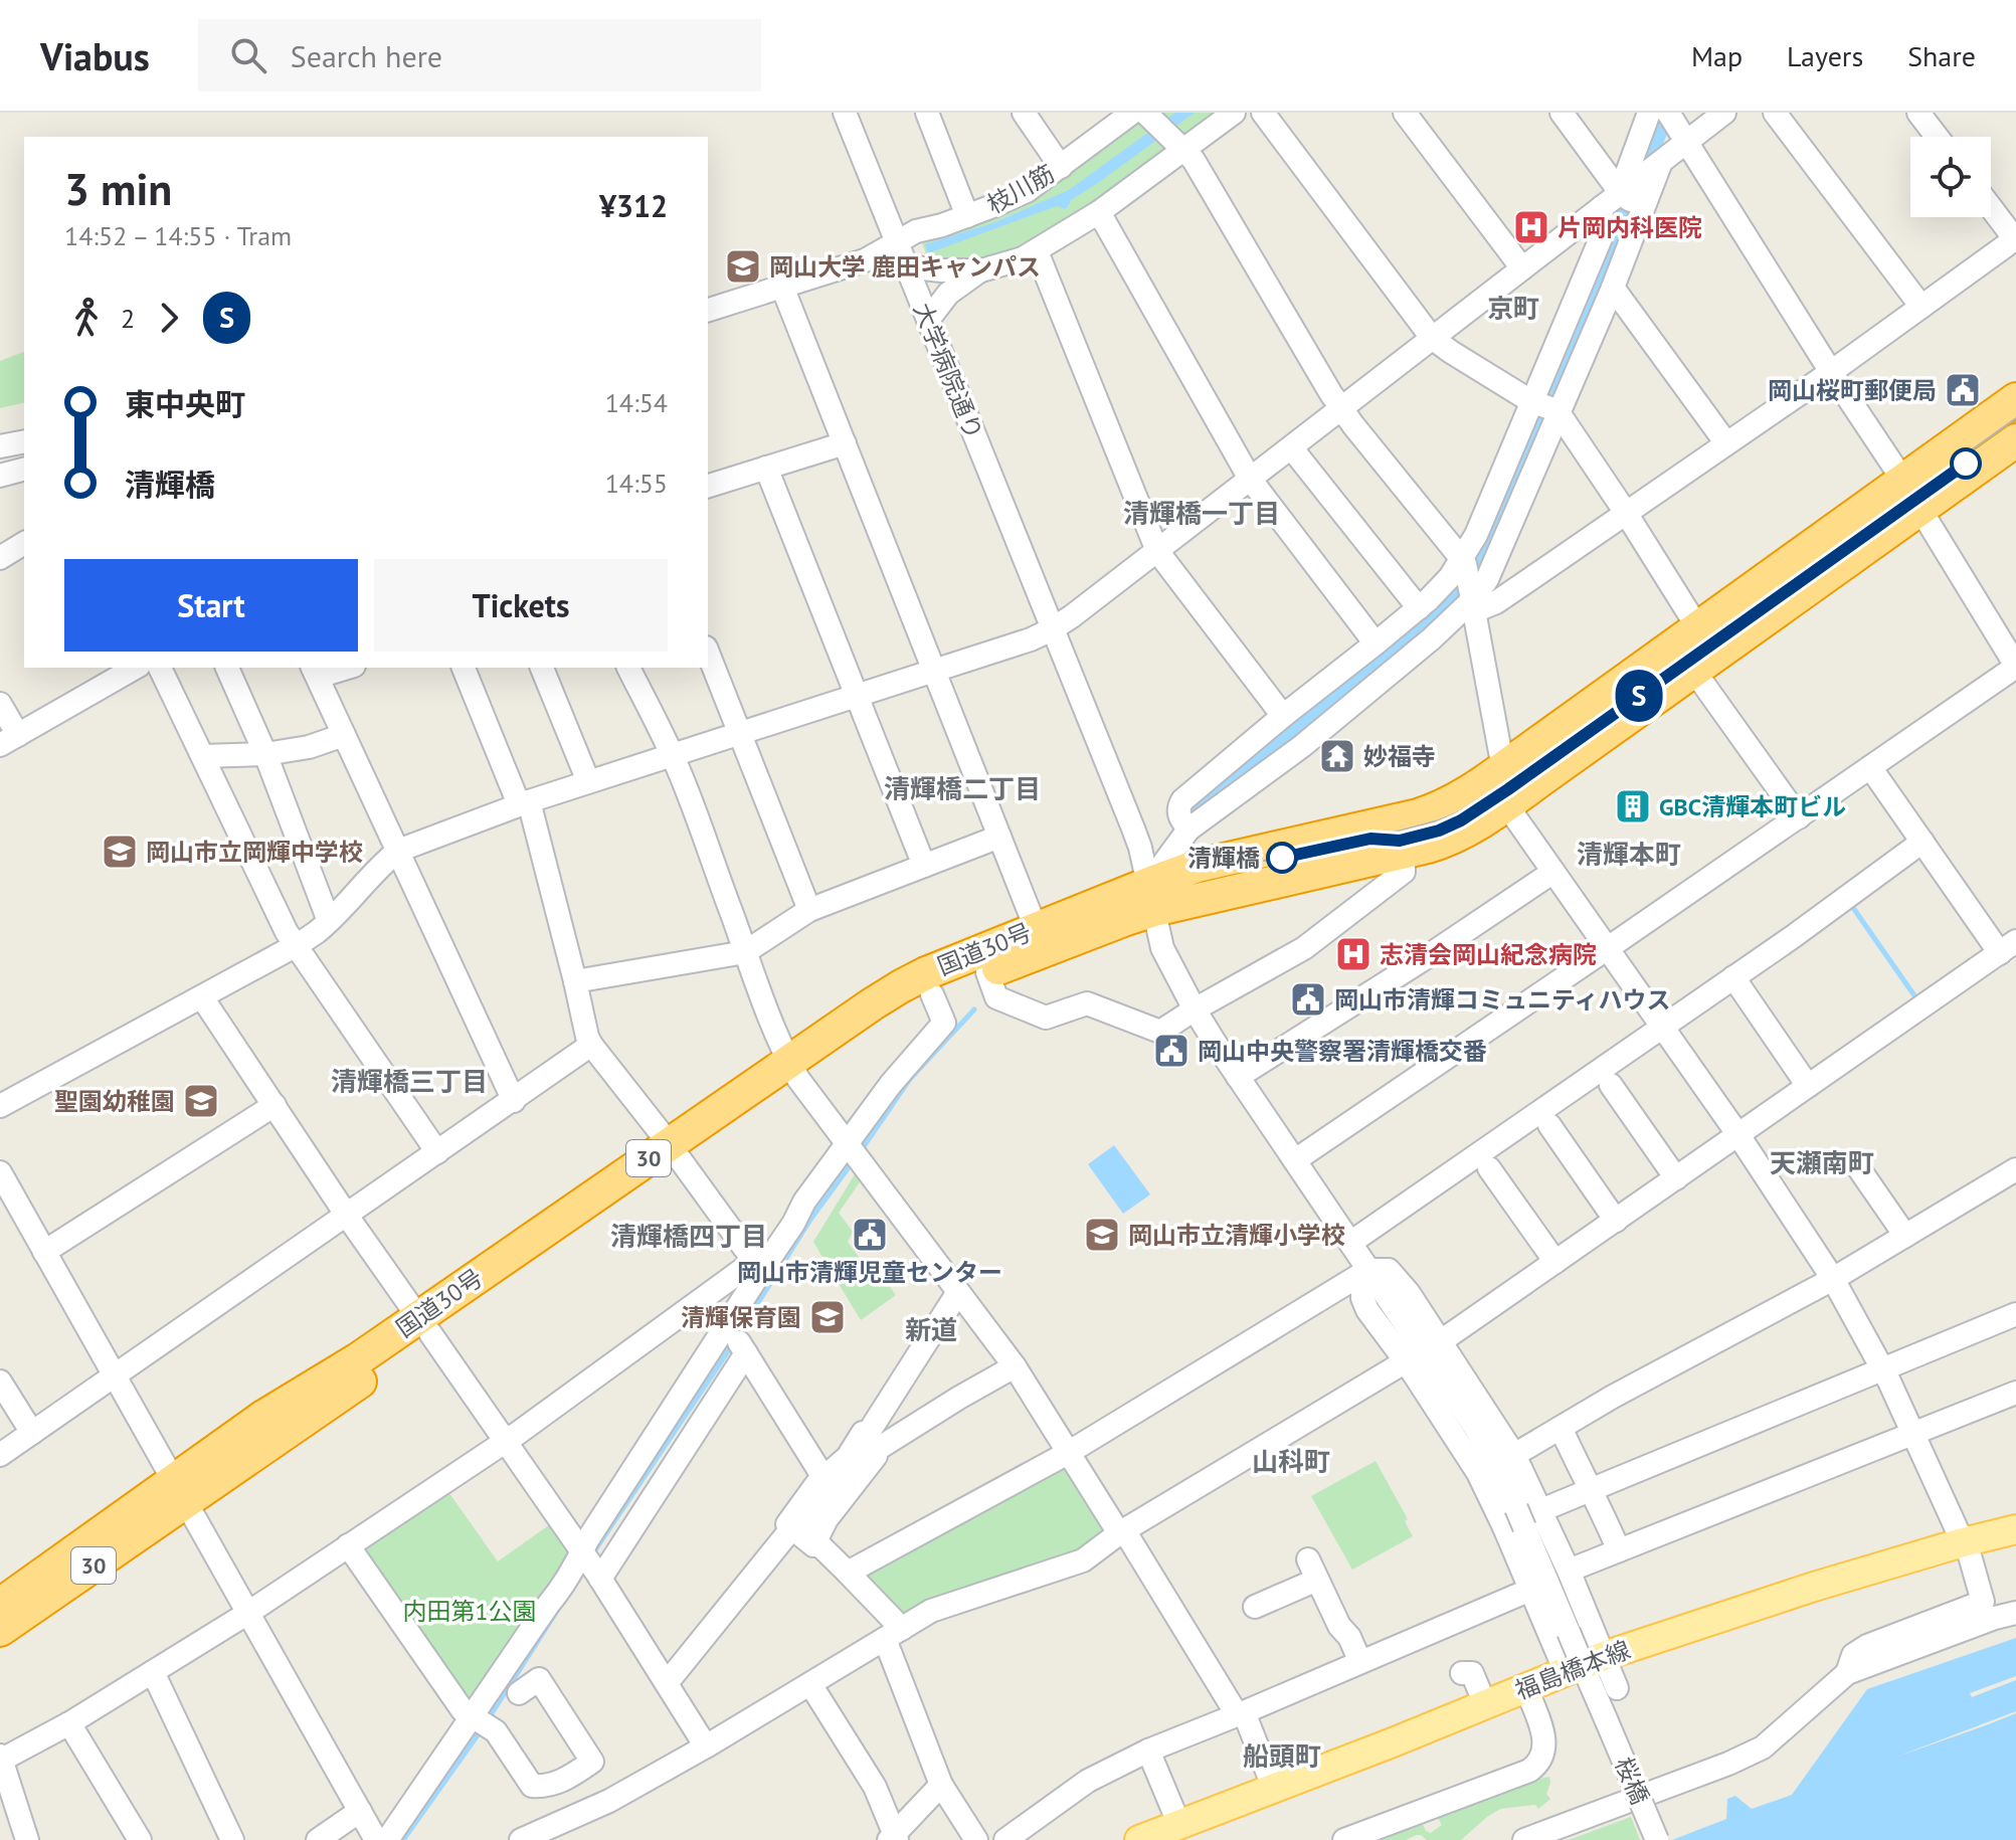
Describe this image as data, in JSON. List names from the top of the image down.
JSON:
{
  "streets": {
    "highway": ["国道30号", "30"],
    "main road": ["福島橋本線"],
    "street": ["枝川筋", "大学病院通り", "桜橋"]
  },
  "crossings": [
    ["枝川筋", "大学病院通り"],
    ["大学病院通り", "国道30号"],
    ["福島橋本線", "桜橋"]
  ],
  "districts": [
    "京町",
    "清輝橋一丁目",
    "清輝橋二丁目",
    "清輝本町",
    "清輝橋三丁目",
    "天瀬南町",
    "清輝橋四丁目",
    "新道",
    "山科町",
    "船頭町"
  ],
  "parks": ["内田第1公園"],
  "places": {
    "hospital": ["片岡内科医院", "志清会岡山紀念病院"],
    "school or university": [
      "岡山大学 鹿田キャンパス",
      "岡山市立岡輝中学校",
      "聖園幼稚園",
      "岡山市立清輝小学校",
      "清輝保育園"
    ],
    "public building": [
      "岡山桜町郵便局",
      "岡山市清輝コミュニティハウス",
      "岡山中央警察署清輝橋交番",
      "岡山市清輝児童センター"
    ],
    "temple": ["妙福寺"],
    "building": ["GBC清輝本町ビル"],
    "other": ["清輝橋"]
  },
  "lines": ["tram line S"],
  "page": {
    "header": "Viabus",
    "search": "Search here",
    "nav": ["Map", "Layers", "Share"],
    "on_map": "S",
    "heading": ["3 min", "14:52 – 14:55 · Tram", "¥312"],
    "legs": ["2", "S"],
    "list": [
      {
        "name": "東中央町",
        "value": "14:54"
      },
      {
        "name": "清輝橋",
        "value": "14:55"
      }
    ],
    "buttons": ["Start", "Tickets"]
  }
}
